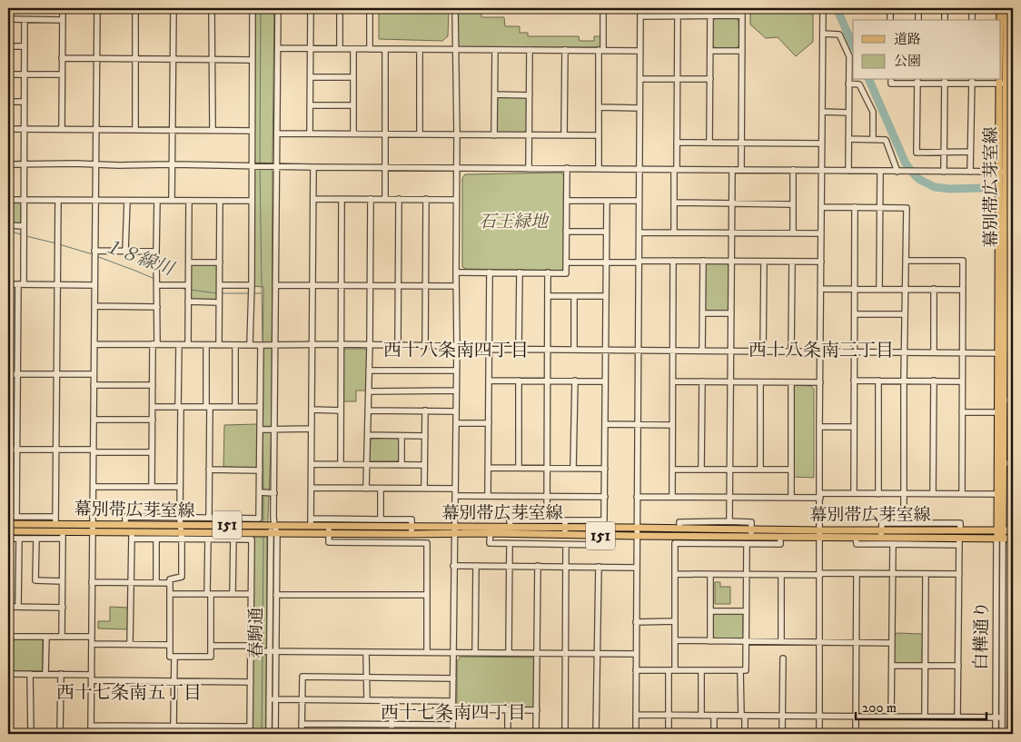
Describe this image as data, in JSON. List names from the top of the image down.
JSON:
{
  "streets": {
    "main road": ["幕別帯広芽室線", "151"],
    "street": ["春駒通", "白樺通り"]
  },
  "crossings": [
    ["幕別帯広芽室線", "春駒通"],
    ["幕別帯広芽室線", "白樺通り"]
  ],
  "districts": [
    "西十八条南四丁目",
    "西十八条南三丁目",
    "西十七条南五丁目",
    "西十七条南四丁目"
  ],
  "water": ["１８線川"],
  "parks": ["石王緑地"],
  "legend": ["道路", "公園"],
  "scale_bar": "200 m"
}
